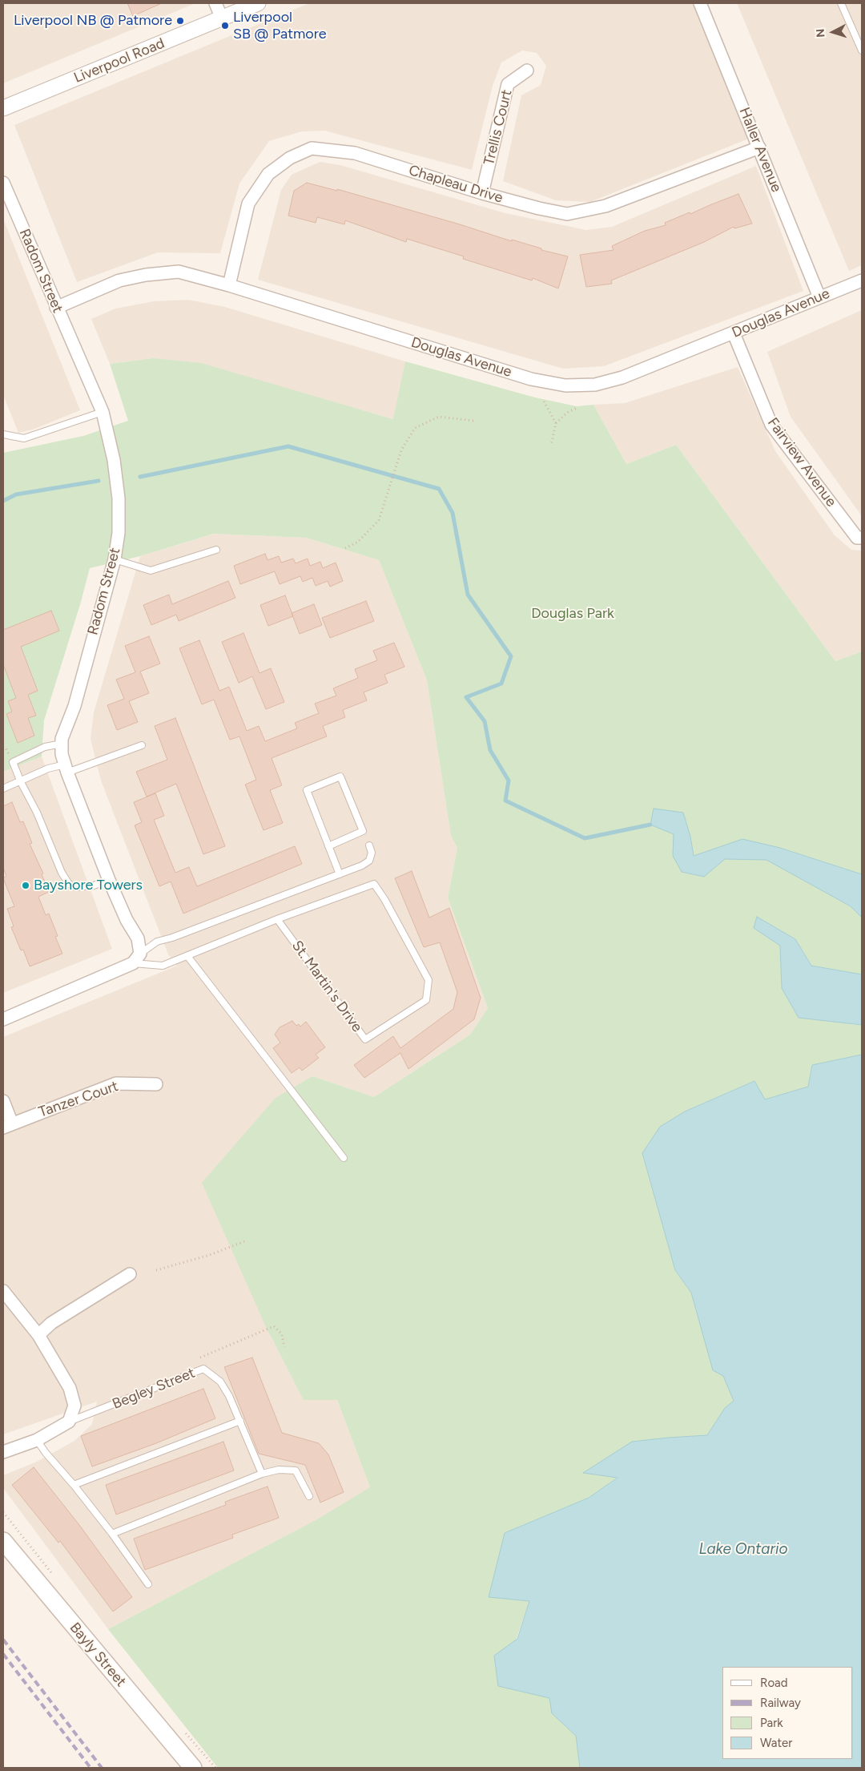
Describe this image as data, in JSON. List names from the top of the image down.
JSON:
{
  "streets": {
    "main road": ["Bayly Street"],
    "street": [
      "Liverpool Road",
      "Trellis Court",
      "Haller Avenue",
      "Chapleau Drive",
      "Radom Street",
      "Douglas Avenue",
      "Fairview Avenue",
      "St. Martin's Drive",
      "Tanzer Court",
      "Begley Street"
    ]
  },
  "crossings": [
    ["Trellis Court", "Chapleau Drive"],
    ["Haller Avenue", "Chapleau Drive"],
    ["Haller Avenue", "Douglas Avenue"],
    ["Chapleau Drive", "Douglas Avenue"],
    ["Radom Street", "Douglas Avenue"],
    ["Radom Street", "St. Martin's Drive"],
    ["Douglas Avenue", "Fairview Avenue"]
  ],
  "water": ["Lake Ontario"],
  "parks": ["Douglas Park"],
  "places": ["Liverpool NB @ Patmore", "Liverpool SB @ Patmore", "Bayshore Towers"],
  "legend": [
    "Road",
    "Railway",
    "Park",
    "Water"
  ],
  "north": "left"
}
